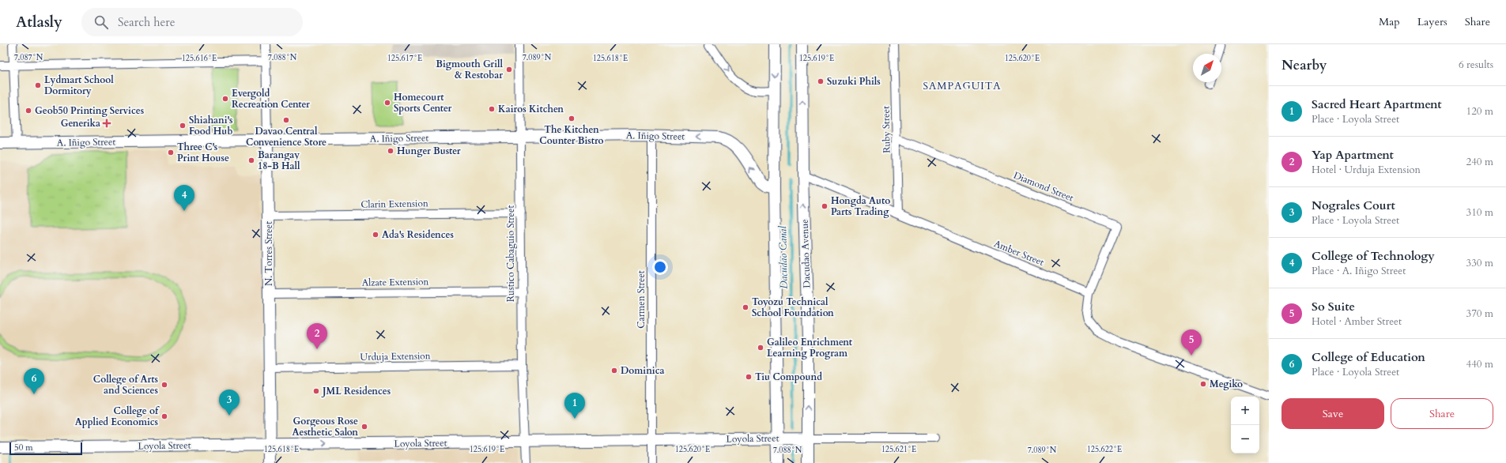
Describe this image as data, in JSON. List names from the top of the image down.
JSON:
{
  "streets": {
    "main road": [
      "A. Iñigo Street",
      "N. Torres Street",
      "Dacudao Avenue",
      "Loyola Street"
    ],
    "street": [
      "Ruby Street",
      "Diamond Street",
      "Clarin Extension",
      "Amber Street",
      "Rustico Cabaguio Street",
      "Alzate Extension",
      "Carmen Street",
      "Urduja Extension"
    ]
  },
  "crossings": [
    ["Ruby Street", "Diamond Street"],
    ["Ruby Street", "Amber Street"],
    ["A. Iñigo Street", "N. Torres Street"],
    ["A. Iñigo Street", "Rustico Cabaguio Street"],
    ["A. Iñigo Street", "Carmen Street"],
    ["Diamond Street", "Amber Street"],
    ["Clarin Extension", "N. Torres Street"],
    ["Clarin Extension", "Rustico Cabaguio Street"],
    ["Amber Street", "Dacudao Avenue"],
    ["N. Torres Street", "Alzate Extension"],
    ["N. Torres Street", "Urduja Extension"],
    ["N. Torres Street", "Loyola Street"],
    ["Rustico Cabaguio Street", "Alzate Extension"],
    ["Rustico Cabaguio Street", "Urduja Extension"],
    ["Rustico Cabaguio Street", "Loyola Street"],
    ["Dacudao Avenue", "Loyola Street"],
    ["Carmen Street", "Loyola Street"]
  ],
  "districts": ["SAMPAGUITA"],
  "water": ["Dacudao Canal"],
  "places": {
    "other": [
      "Bigmouth Grill & Restobar",
      "Suzuki Phils",
      "Lydmart School Dormitory",
      "Evergold Recreation Center",
      "Homecourt Sports Center",
      "Kairos Kitchen",
      "Geob50 Printing Services",
      "The Kitchen Counter Bistro",
      "Davao Central Convenience Store",
      "Shiahani's Food Hub",
      "Hunger Buster",
      "Three C's Print House",
      "Barangay 18-B Hall",
      "Hongda Auto Parts Trading",
      "Ada's Residences",
      "Toyozu Technical School Foundation",
      "Galileo Enrichment Learning Program",
      "Dominica",
      "Tiu Compound",
      "Megiko",
      "College of Arts and Sciences",
      "JML Residences",
      "College of Applied Economics",
      "Gorgeous Rose Aesthetic Salon"
    ],
    "health": ["Generika"]
  },
  "scale_bar": "50 m",
  "north": "top right",
  "page": {
    "header": "Atlasly",
    "search": "Search here",
    "nav": ["Map", "Layers", "Share"],
    "heading": ["Nearby", "6 results"],
    "list": [
      {
        "mark": "1",
        "name": "Sacred Heart Apartment",
        "note": "Place · Loyola Street",
        "value": "120 m"
      },
      {
        "mark": "2",
        "name": "Yap Apartment",
        "note": "Hotel · Urduja Extension",
        "value": "240 m"
      },
      {
        "mark": "3",
        "name": "Nograles Court",
        "note": "Place · Loyola Street",
        "value": "310 m"
      },
      {
        "mark": "4",
        "name": "College of Technology",
        "note": "Place · A. Iñigo Street",
        "value": "330 m"
      },
      {
        "mark": "5",
        "name": "So Suite",
        "note": "Hotel · Amber Street",
        "value": "370 m"
      },
      {
        "mark": "6",
        "name": "College of Education",
        "note": "Place · Loyola Street",
        "value": "440 m"
      }
    ],
    "pins": [
      "4",
      "2",
      "5",
      "6",
      "3",
      "1"
    ],
    "buttons": ["Save", "Share"],
    "map_buttons": ["+", "−"],
    "scale": "50 m"
  },
  "coordinates": [
    "7.088°N",
    "7.089°N",
    "7.087°N",
    "125.617°E",
    "125.618°E",
    "125.620°E",
    "125.616°E",
    "125.619°E",
    "125.621°E",
    "125.622°E"
  ]
}
